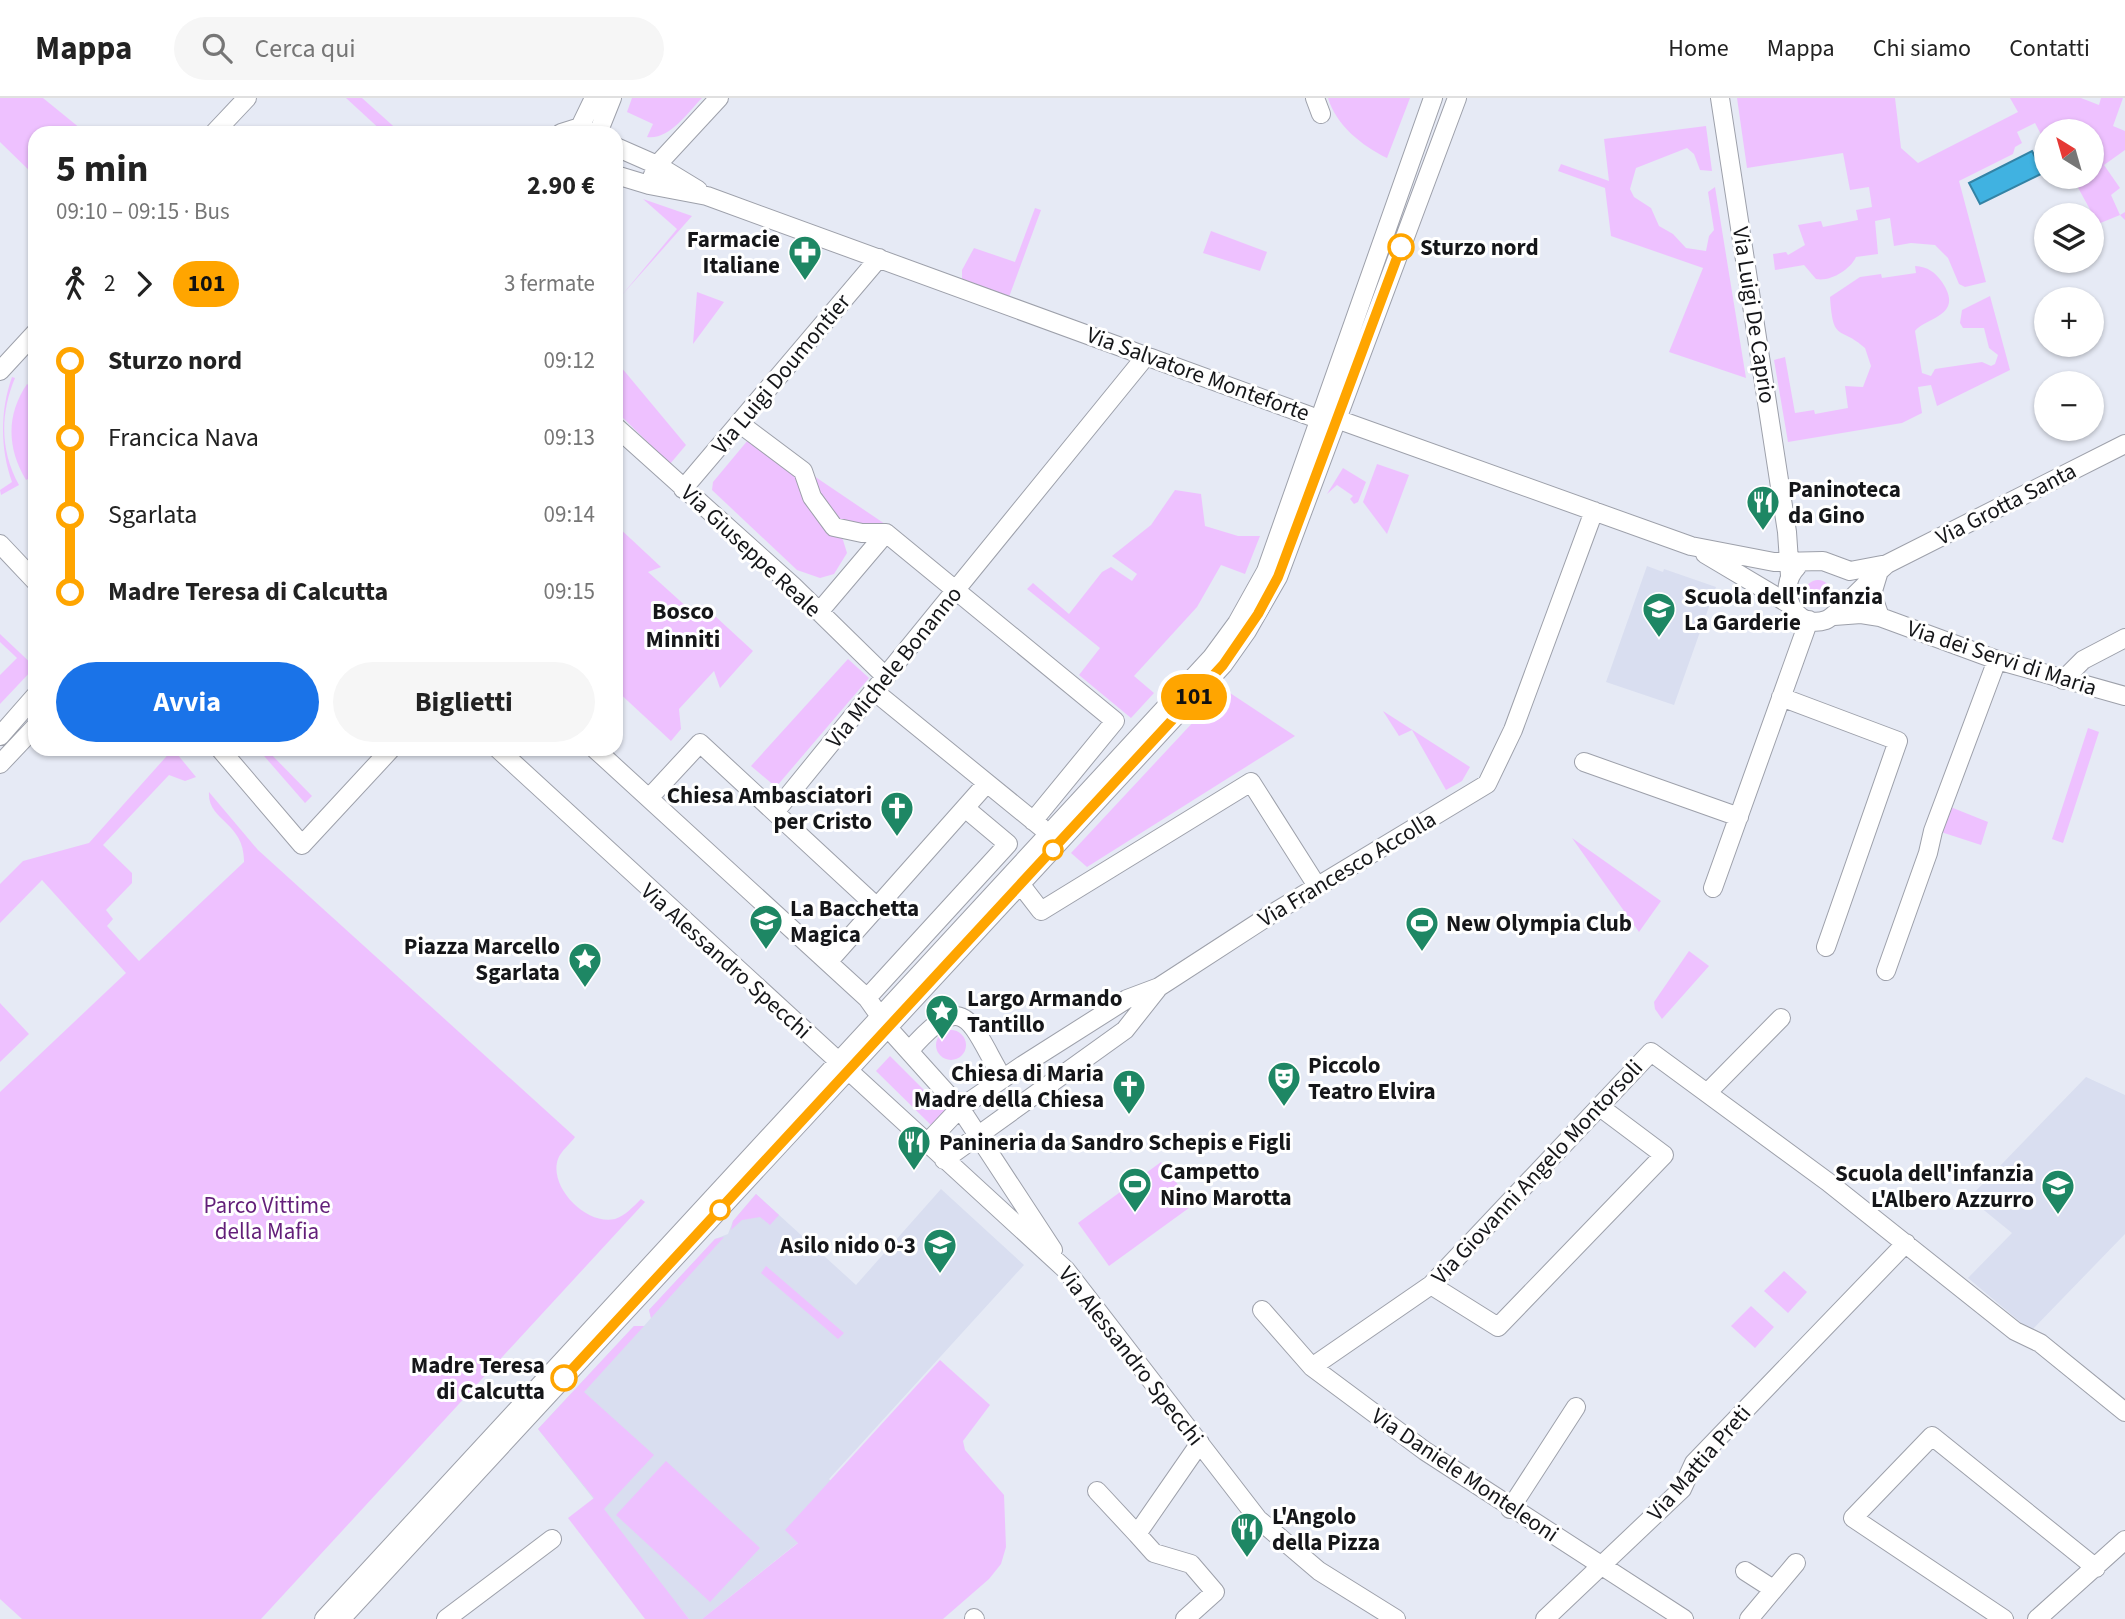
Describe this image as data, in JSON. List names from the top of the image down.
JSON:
{
  "streets": {
    "street": [
      "Via Luigi De Caprio",
      "Via Luigi Doumontier",
      "Via Salvatore Monteforte",
      "Via Grotta Santa",
      "Via Giuseppe Reale",
      "Via dei Servi di Maria",
      "Via Michele Bonanno",
      "Via Francesco Accolla",
      "Via Alessandro Specchi",
      "Via Giovanni Angelo Montorsoli",
      "Via Mattia Preti",
      "Via Daniele Monteleoni"
    ]
  },
  "crossings": [
    ["Via Luigi Doumontier", "Via Salvatore Monteforte"],
    ["Via Luigi Doumontier", "Via Giuseppe Reale"],
    ["Via Salvatore Monteforte", "Via Michele Bonanno"],
    ["Via Salvatore Monteforte", "Via Francesco Accolla"],
    ["Via Giuseppe Reale", "Via Michele Bonanno"],
    ["Via Francesco Accolla", "Via Alessandro Specchi"],
    ["Via Giovanni Angelo Montorsoli", "Via Mattia Preti"],
    ["Via Giovanni Angelo Montorsoli", "Via Daniele Monteleoni"],
    ["Via Mattia Preti", "Via Daniele Monteleoni"]
  ],
  "districts": ["Bosco Minniti"],
  "parks": ["Parco Vittime della Mafia"],
  "places": {
    "other": ["Sturzo nord", "Madre Teresa di Calcutta"],
    "pharmacy": ["Farmacie Italiane"],
    "restaurant": ["Paninoteca da Gino", "Panineria da Sandro Schepis e Figli", "L'Angolo della Pizza"],
    "school or university": [
      "Scuola dell'infanzia La Garderie",
      "La Bacchetta Magica",
      "Scuola dell'infanzia L'Albero Azzurro",
      "Asilo nido 0-3"
    ],
    "church": ["Chiesa Ambasciatori per Cristo", "Chiesa di Maria Madre della Chiesa"],
    "sports": ["New Olympia Club", "Campetto Nino Marotta"],
    "place": ["Piazza Marcello Sgarlata", "Largo Armando Tantillo"],
    "theatre": ["Piccolo Teatro Elvira"]
  },
  "lines": ["bus line 101"],
  "north": "top left",
  "page": {
    "header": "Mappa",
    "search": "Cerca qui",
    "nav": [
      "Home",
      "Mappa",
      "Chi siamo",
      "Contatti"
    ],
    "on_map": "101",
    "map_buttons": ["+", "−"],
    "heading": ["5 min", "09:10 – 09:15 · Bus", "2.90 €"],
    "legs": ["2", "101", "3 fermate"],
    "list": [
      {
        "name": "Sturzo nord",
        "value": "09:12"
      },
      {
        "name": "Francica Nava",
        "value": "09:13"
      },
      {
        "name": "Sgarlata",
        "value": "09:14"
      },
      {
        "name": "Madre Teresa di Calcutta",
        "value": "09:15"
      }
    ],
    "buttons": ["Avvia", "Biglietti"]
  }
}
